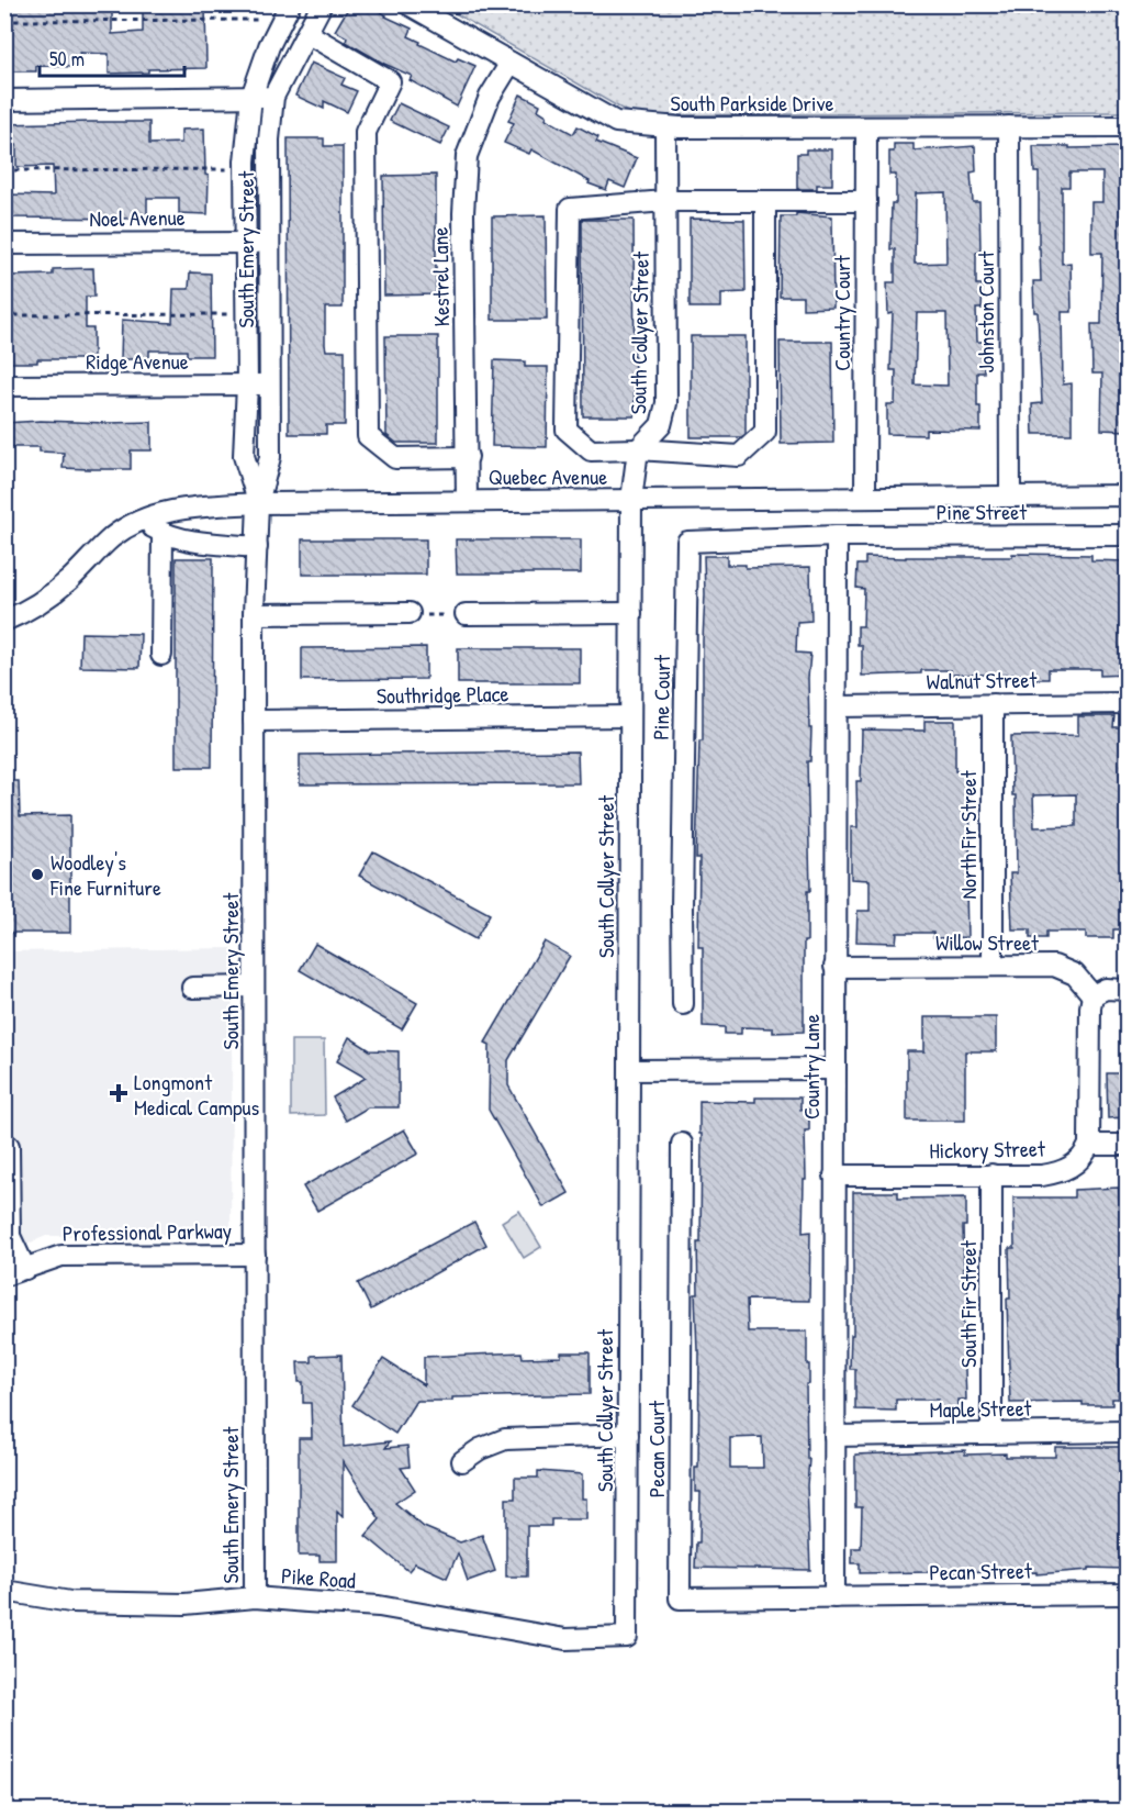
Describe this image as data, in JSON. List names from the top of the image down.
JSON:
{
  "streets": {
    "street": [
      "South Parkside Drive",
      "Noel Avenue",
      "South Emery Street",
      "Kestrel Lane",
      "Johnston Court",
      "Country Court",
      "South Collyer Street",
      "Ridge Avenue",
      "Quebec Avenue",
      "Pine Street",
      "Walnut Street",
      "Southridge Place",
      "Pine Court",
      "North Fir Street",
      "Willow Street",
      "Country Lane",
      "Hickory Street",
      "Professional Parkway",
      "South Fir Street",
      "Maple Street",
      "Pecan Court",
      "Pecan Street",
      "Pike Road"
    ]
  },
  "crossings": [
    ["South Parkside Drive", "Kestrel Lane"],
    ["South Parkside Drive", "Johnston Court"],
    ["South Parkside Drive", "Country Court"],
    ["South Parkside Drive", "South Collyer Street"],
    ["Noel Avenue", "South Emery Street"],
    ["South Emery Street", "Ridge Avenue"],
    ["South Emery Street", "Quebec Avenue"],
    ["South Emery Street", "Southridge Place"],
    ["South Emery Street", "Professional Parkway"],
    ["South Emery Street", "Pike Road"],
    ["Kestrel Lane", "Quebec Avenue"],
    ["Johnston Court", "Quebec Avenue"],
    ["Country Court", "Quebec Avenue"],
    ["South Collyer Street", "Quebec Avenue"],
    ["South Collyer Street", "Southridge Place"],
    ["South Collyer Street", "Pike Road"],
    ["Pine Street", "Pine Court"],
    ["Pine Street", "Country Lane"],
    ["Walnut Street", "North Fir Street"],
    ["Walnut Street", "Country Lane"],
    ["Pine Court", "Country Lane"],
    ["North Fir Street", "Willow Street"],
    ["Willow Street", "Country Lane"],
    ["Country Lane", "Hickory Street"],
    ["Country Lane", "Maple Street"],
    ["Country Lane", "Pecan Court"],
    ["Country Lane", "Pecan Street"],
    ["Hickory Street", "South Fir Street"],
    ["South Fir Street", "Maple Street"],
    ["Pecan Court", "Pecan Street"]
  ],
  "places": {
    "other": ["Woodley's Fine Furniture"],
    "health": ["Longmont Medical Campus"]
  },
  "scale_bar": "50 m"
}
